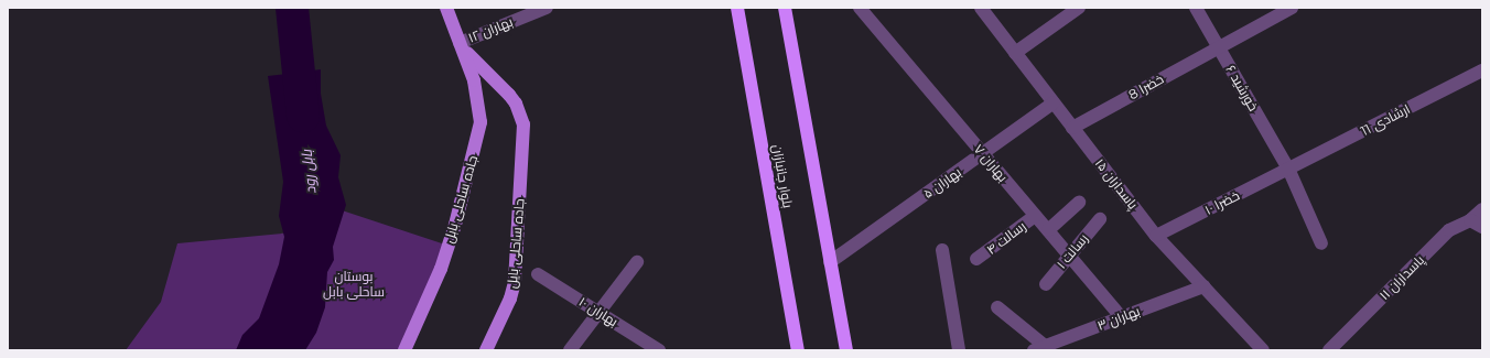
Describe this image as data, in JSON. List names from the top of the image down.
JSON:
{
  "streets": {
    "highway": ["بلوار جانبازان"],
    "main road": ["جاده ساحلی بابل", "جاده ساحلی بایل"],
    "street": [
      "بهاران ۱۲",
      "خضرا 8",
      "خورشید ۶",
      "ارشادی 11",
      "بهاران ۷",
      "بهاران ۵",
      "پاسداران ۱۵",
      "خضرا ۱۰",
      "رسالت ۴",
      "رسالت ۱",
      "پاسداران ١١",
      "بهاران ۱۰",
      "بهاران ۳"
    ]
  },
  "crossings": [
    ["بهاران ۱۲", "جاده ساحلی بابل"],
    ["خضرا 8", "خورشید ۶"],
    ["خضرا 8", "پاسداران ۱۵"],
    ["خورشید ۶", "ارشادی 11"],
    ["خورشید ۶", "خضرا ۱۰"],
    ["ارشادی 11", "خضرا ۱۰"],
    ["بهاران ۷", "بهاران ۵"],
    ["بهاران ۷", "رسالت ۴"],
    ["بهاران ۷", "رسالت ۱"],
    ["بهاران ۷", "بهاران ۳"],
    ["بهاران ۵", "پاسداران ۱۵"],
    ["پاسداران ۱۵", "خضرا ۱۰"],
    ["پاسداران ۱۵", "بهاران ۳"],
    ["جاده ساحلی بابل", "جاده ساحلی بایل"]
  ],
  "water": ["بابل رود"],
  "parks": ["بوستان ساحلی بابل"]
}
